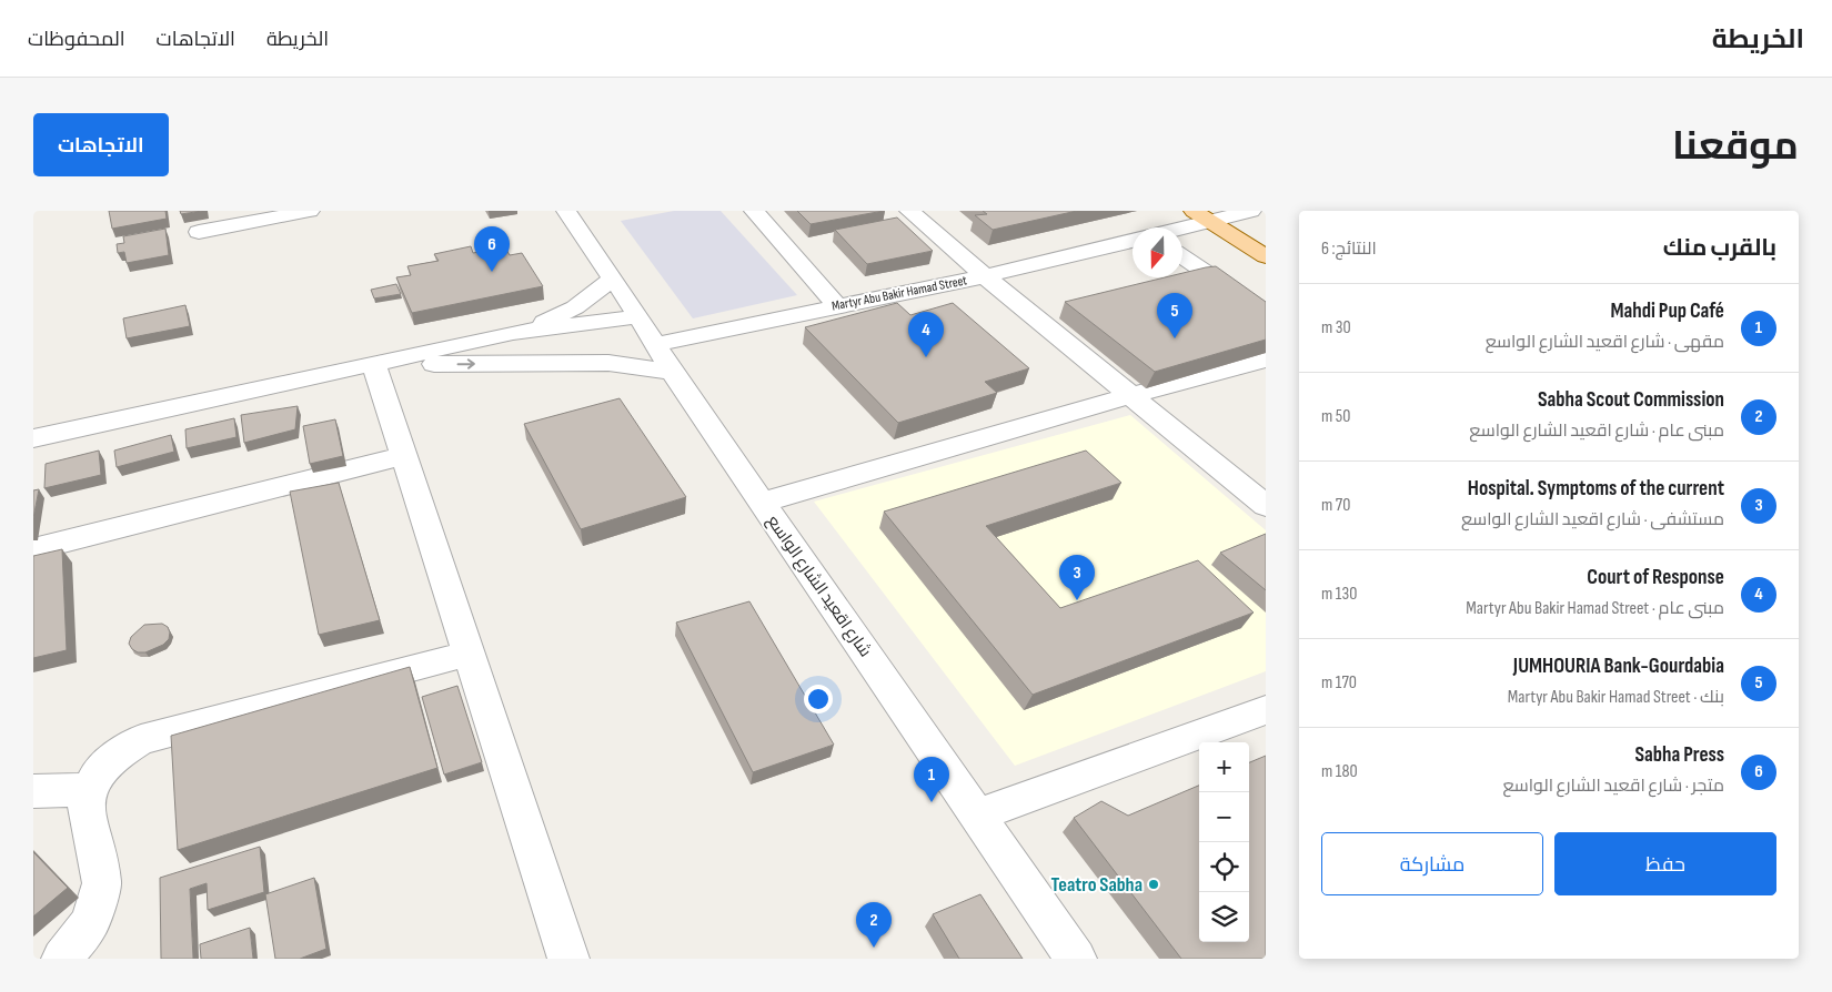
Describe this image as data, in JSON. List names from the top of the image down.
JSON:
{
  "streets": {
    "street": ["Martyr Abu Bakir Hamad Street", "شارع اقعيد الشارع الواسع"]
  },
  "crossings": [
    ["Martyr Abu Bakir Hamad Street", "شارع اقعيد الشارع الواسع"]
  ],
  "places": ["Teatro Sabha"],
  "north": "bottom",
  "page": {
    "header": "الخريطة",
    "nav": ["الخريطة", "الاتجاهات", "المحفوظات"],
    "title": "موقعنا",
    "buttons": [
      "الاتجاهات",
      ["حفظ", "مشاركة"]
    ],
    "heading": ["بالقرب منك", "النتائج: 6"],
    "pins": [
      "6",
      "5",
      "4",
      "3",
      "1",
      "2"
    ],
    "list": [
      {
        "mark": "1",
        "name": "Mahdi Pup Café",
        "note": "مقهى · شارع اقعيد الشارع الواسع",
        "value": "30 m"
      },
      {
        "mark": "2",
        "name": "Sabha Scout Commission",
        "note": "مبنى عام · شارع اقعيد الشارع الواسع",
        "value": "50 m"
      },
      {
        "mark": "3",
        "name": "Hospital. Symptoms of the current",
        "note": "مستشفى · شارع اقعيد الشارع الواسع",
        "value": "70 m"
      },
      {
        "mark": "4",
        "name": "Court of Response",
        "note": "مبنى عام · Martyr Abu Bakir Hamad Street",
        "value": "130 m"
      },
      {
        "mark": "5",
        "name": "JUMHOURIA Bank-Gourdabia",
        "note": "بنك · Martyr Abu Bakir Hamad Street",
        "value": "170 m"
      },
      {
        "mark": "6",
        "name": "Sabha Press",
        "note": "متجر · شارع اقعيد الشارع الواسع",
        "value": "180 m"
      }
    ],
    "map_buttons": ["+", "−"]
  }
}
